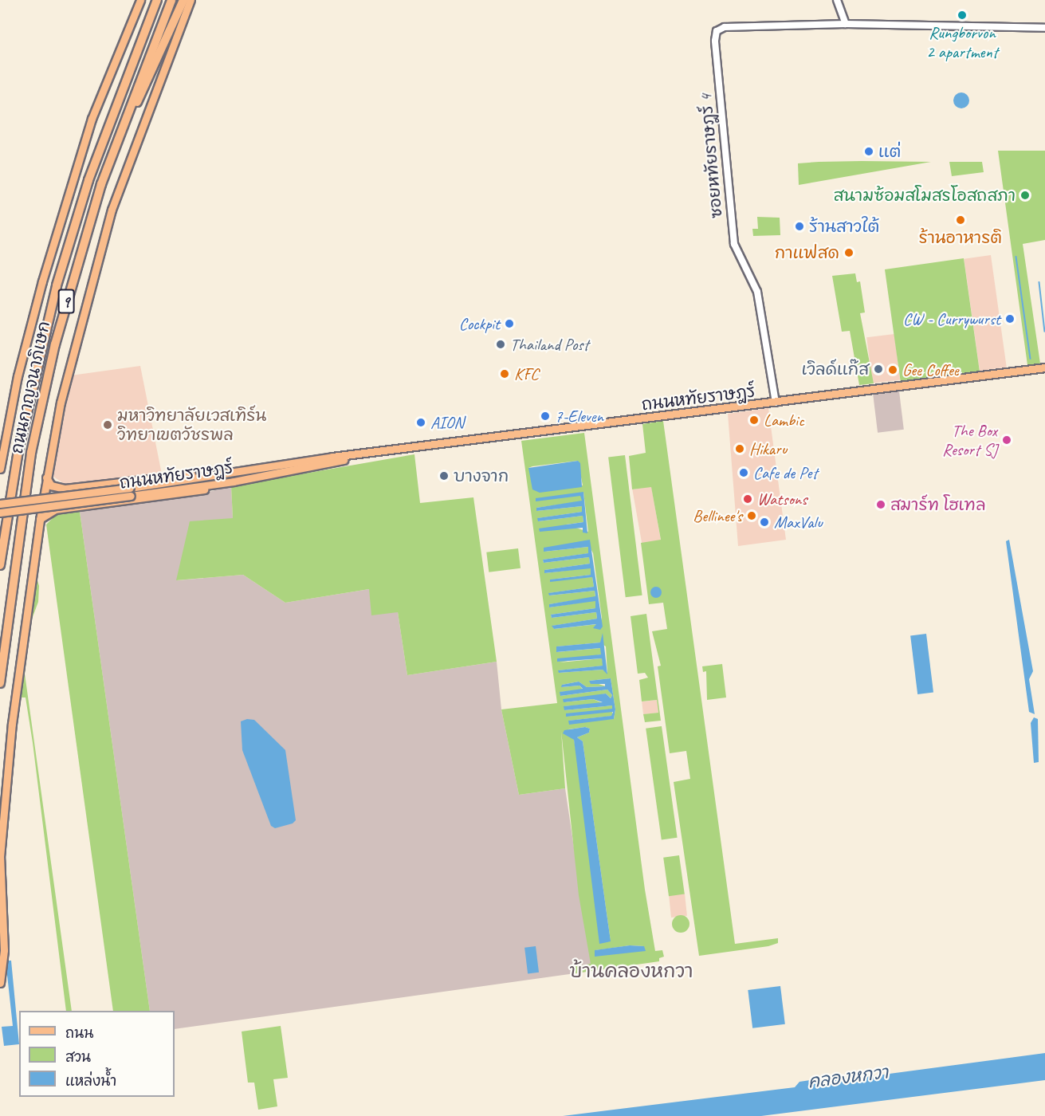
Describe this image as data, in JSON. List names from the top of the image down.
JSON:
{
  "streets": {
    "highway": ["9", "ถนนกาญจนาภิเษก"],
    "main road": ["ถนนหทัยราษฎร์"],
    "street": ["ซอยหทัยราษฎร์ 4"]
  },
  "crossings": [
    ["ซอยหทัยราษฎร์ 4", "ถนนหทัยราษฎร์"]
  ],
  "districts": ["บ้านคลองหกวา"],
  "water": ["คลองหกวา"],
  "places": [
    "Rungborvon 2 apartment",
    "แต่",
    "สนามซ้อมสโมสรโอสถสภา",
    "ร้านอาหารติ",
    "ร้านสาวใต้",
    "กาแฟสด",
    "CW - Currywurst",
    "Cockpit",
    "Thailand Post",
    "เวิลด์แก๊ส",
    "Gee Coffee",
    "KFC",
    "7-Eleven",
    "Lambic",
    "AION",
    "มหาวิทยาลัยเวสเทิร์น วิทยาเขตวัชรพล",
    "The Box Resort SJ",
    "Hikaru",
    "Cafe de Pet",
    "บางจาก",
    "Watsons",
    "สมาร์ท โฮเทล",
    "Bellinee's",
    "MaxValu"
  ],
  "legend": ["ถนน", "สวน", "แหล่งน้ำ"]
}
